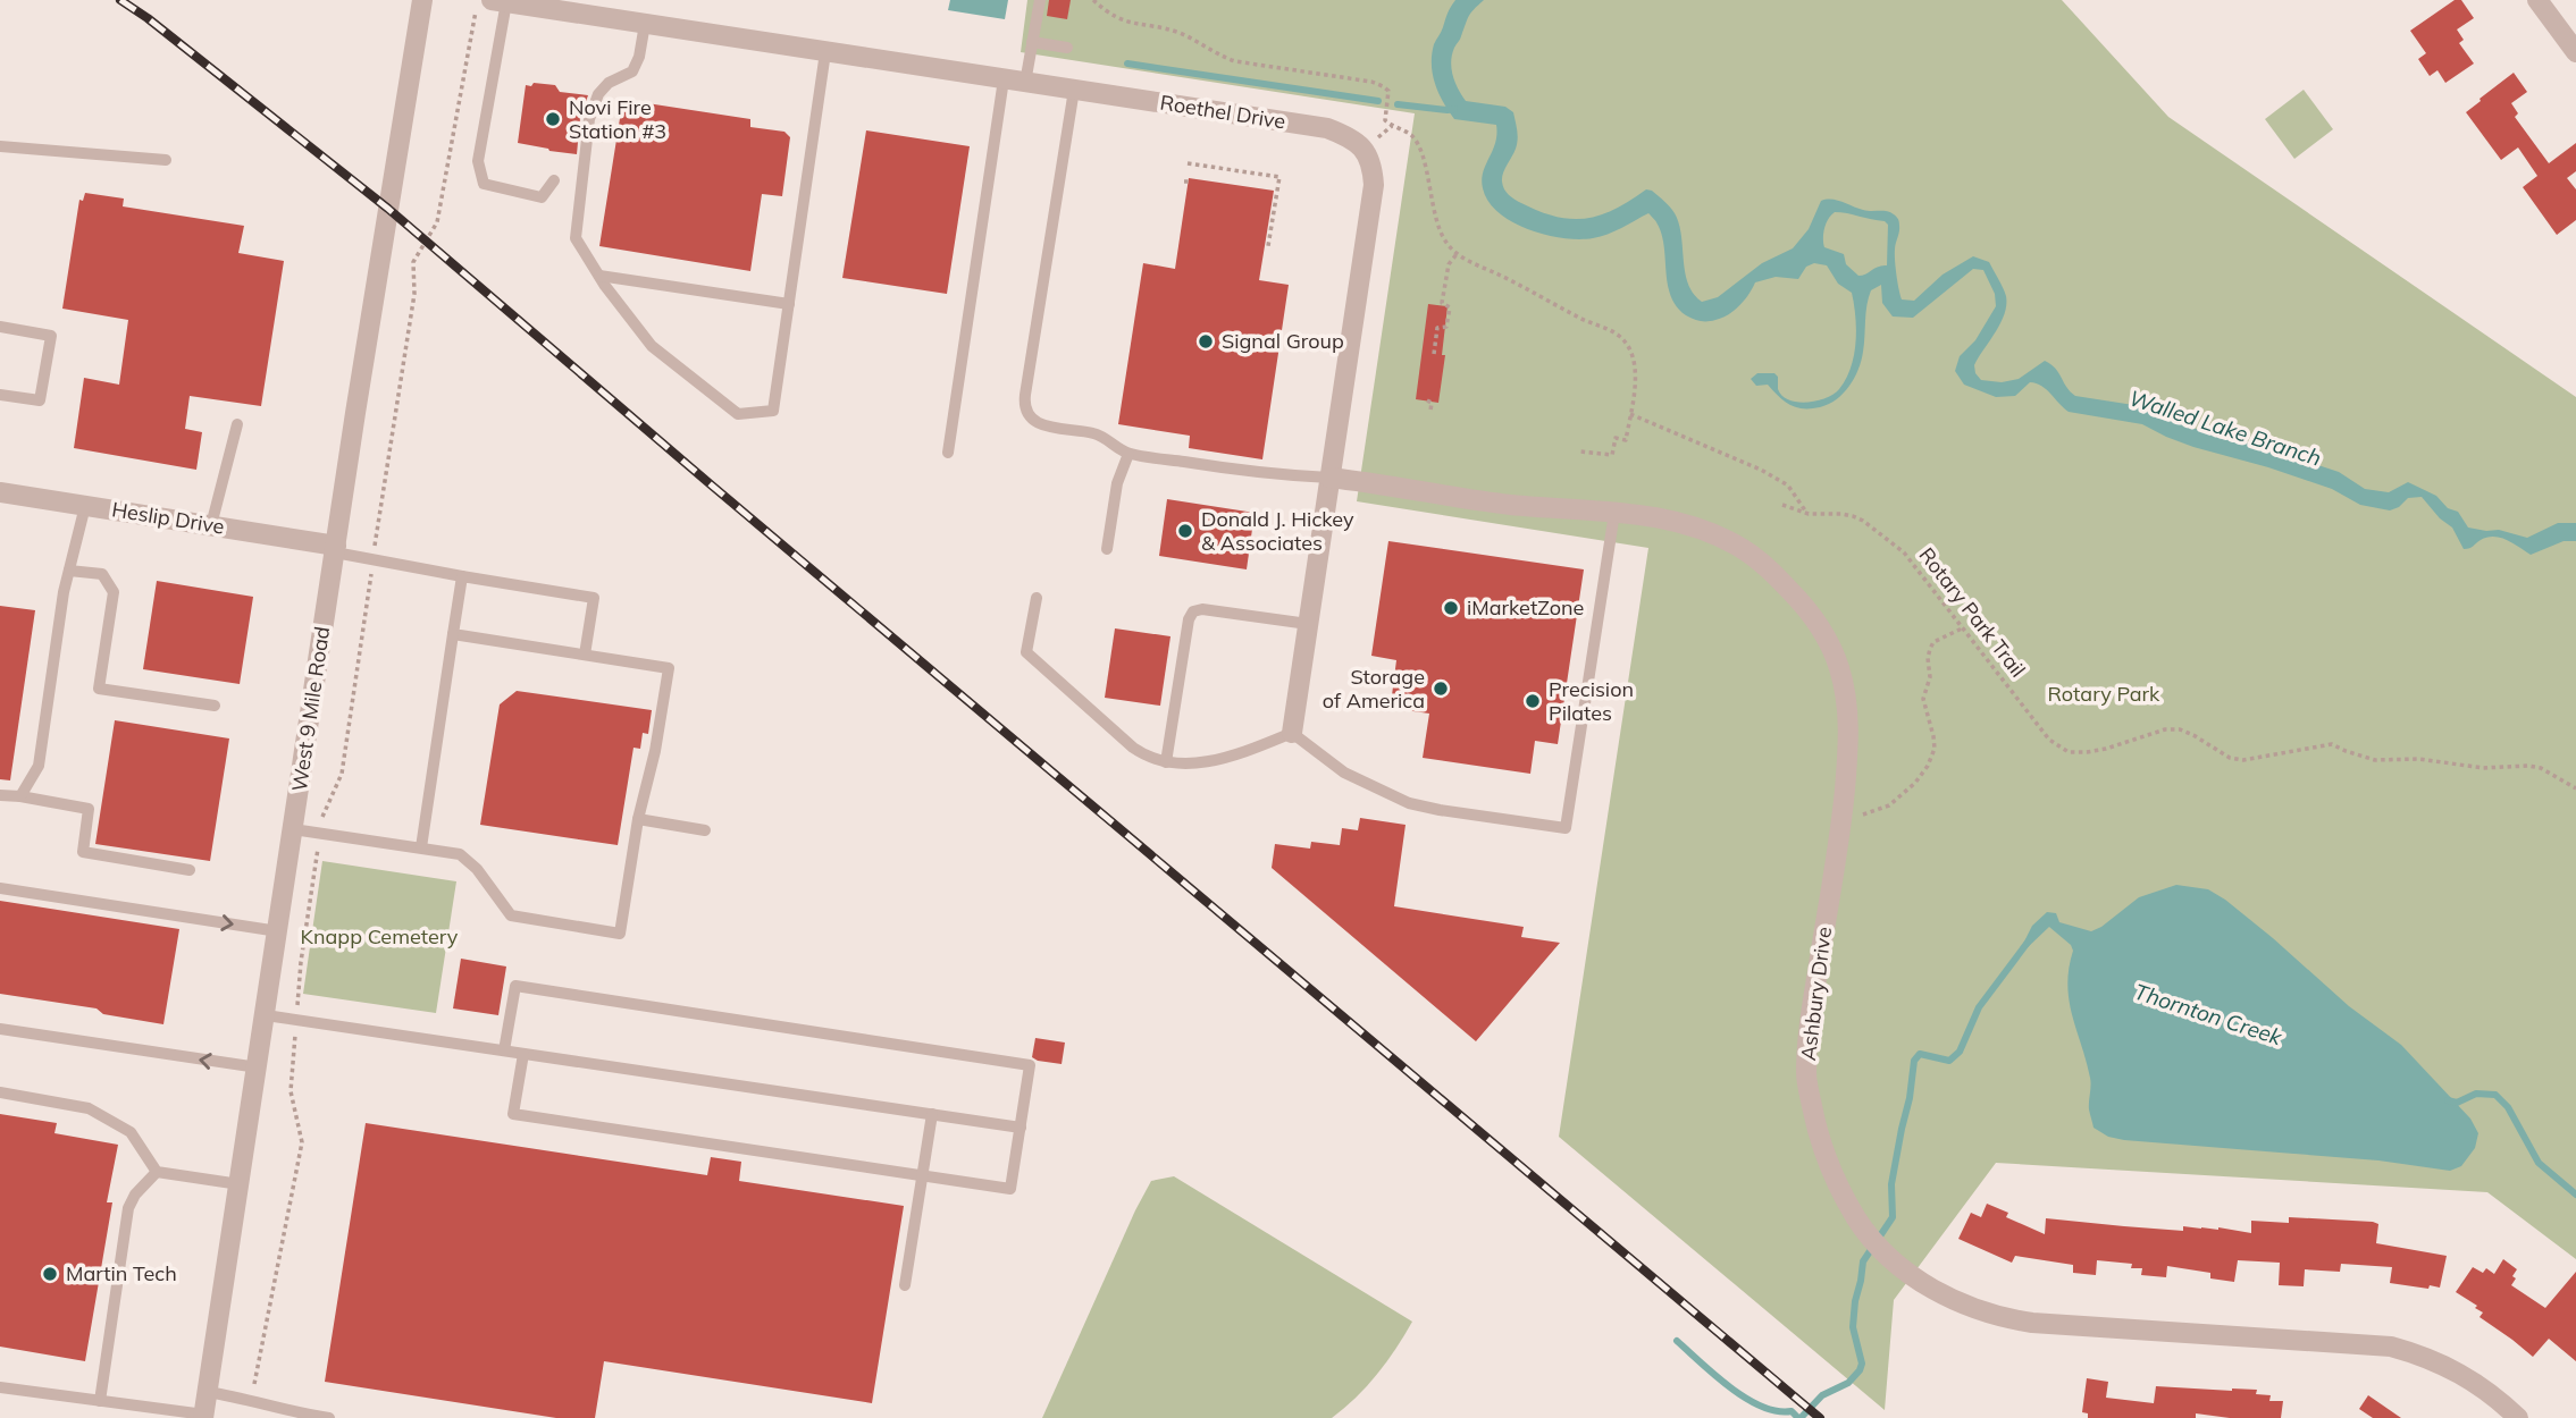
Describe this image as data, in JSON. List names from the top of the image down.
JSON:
{
  "streets": {
    "street": [
      "Roethel Drive",
      "Heslip Drive",
      "West 9 Mile Road",
      "Ashbury Drive"
    ],
    "path": ["Rotary Park Trail"]
  },
  "crossings": [
    ["Roethel Drive", "Ashbury Drive"],
    ["Heslip Drive", "West 9 Mile Road"]
  ],
  "water": ["Walled Lake Branch", "Thornton Creek"],
  "parks": ["Rotary Park", "Knapp Cemetery"],
  "places": [
    "Novi Fire Station #3",
    "Signal Group",
    "Donald J. Hickey & Associates",
    "iMarketZone",
    "Storage of America",
    "Precision Pilates",
    "Martin Tech"
  ]
}
